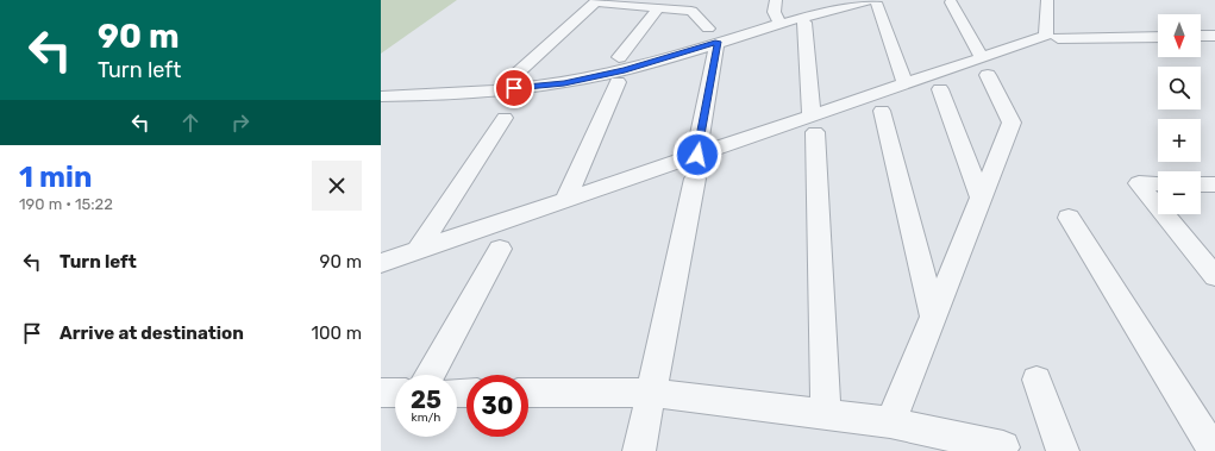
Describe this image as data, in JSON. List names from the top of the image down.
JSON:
{
  "north": "bottom",
  "page": {
    "turn": ["90 m", "Turn left"],
    "map_buttons": ["+", "−"],
    "heading": ["1 min", "190 m · 15:22"],
    "list": [
      {
        "name": "Turn left",
        "value": "90 m"
      },
      {
        "name": "Arrive at destination",
        "value": "100 m"
      }
    ],
    "speed": "25 km/h",
    "limit": "30"
  }
}
